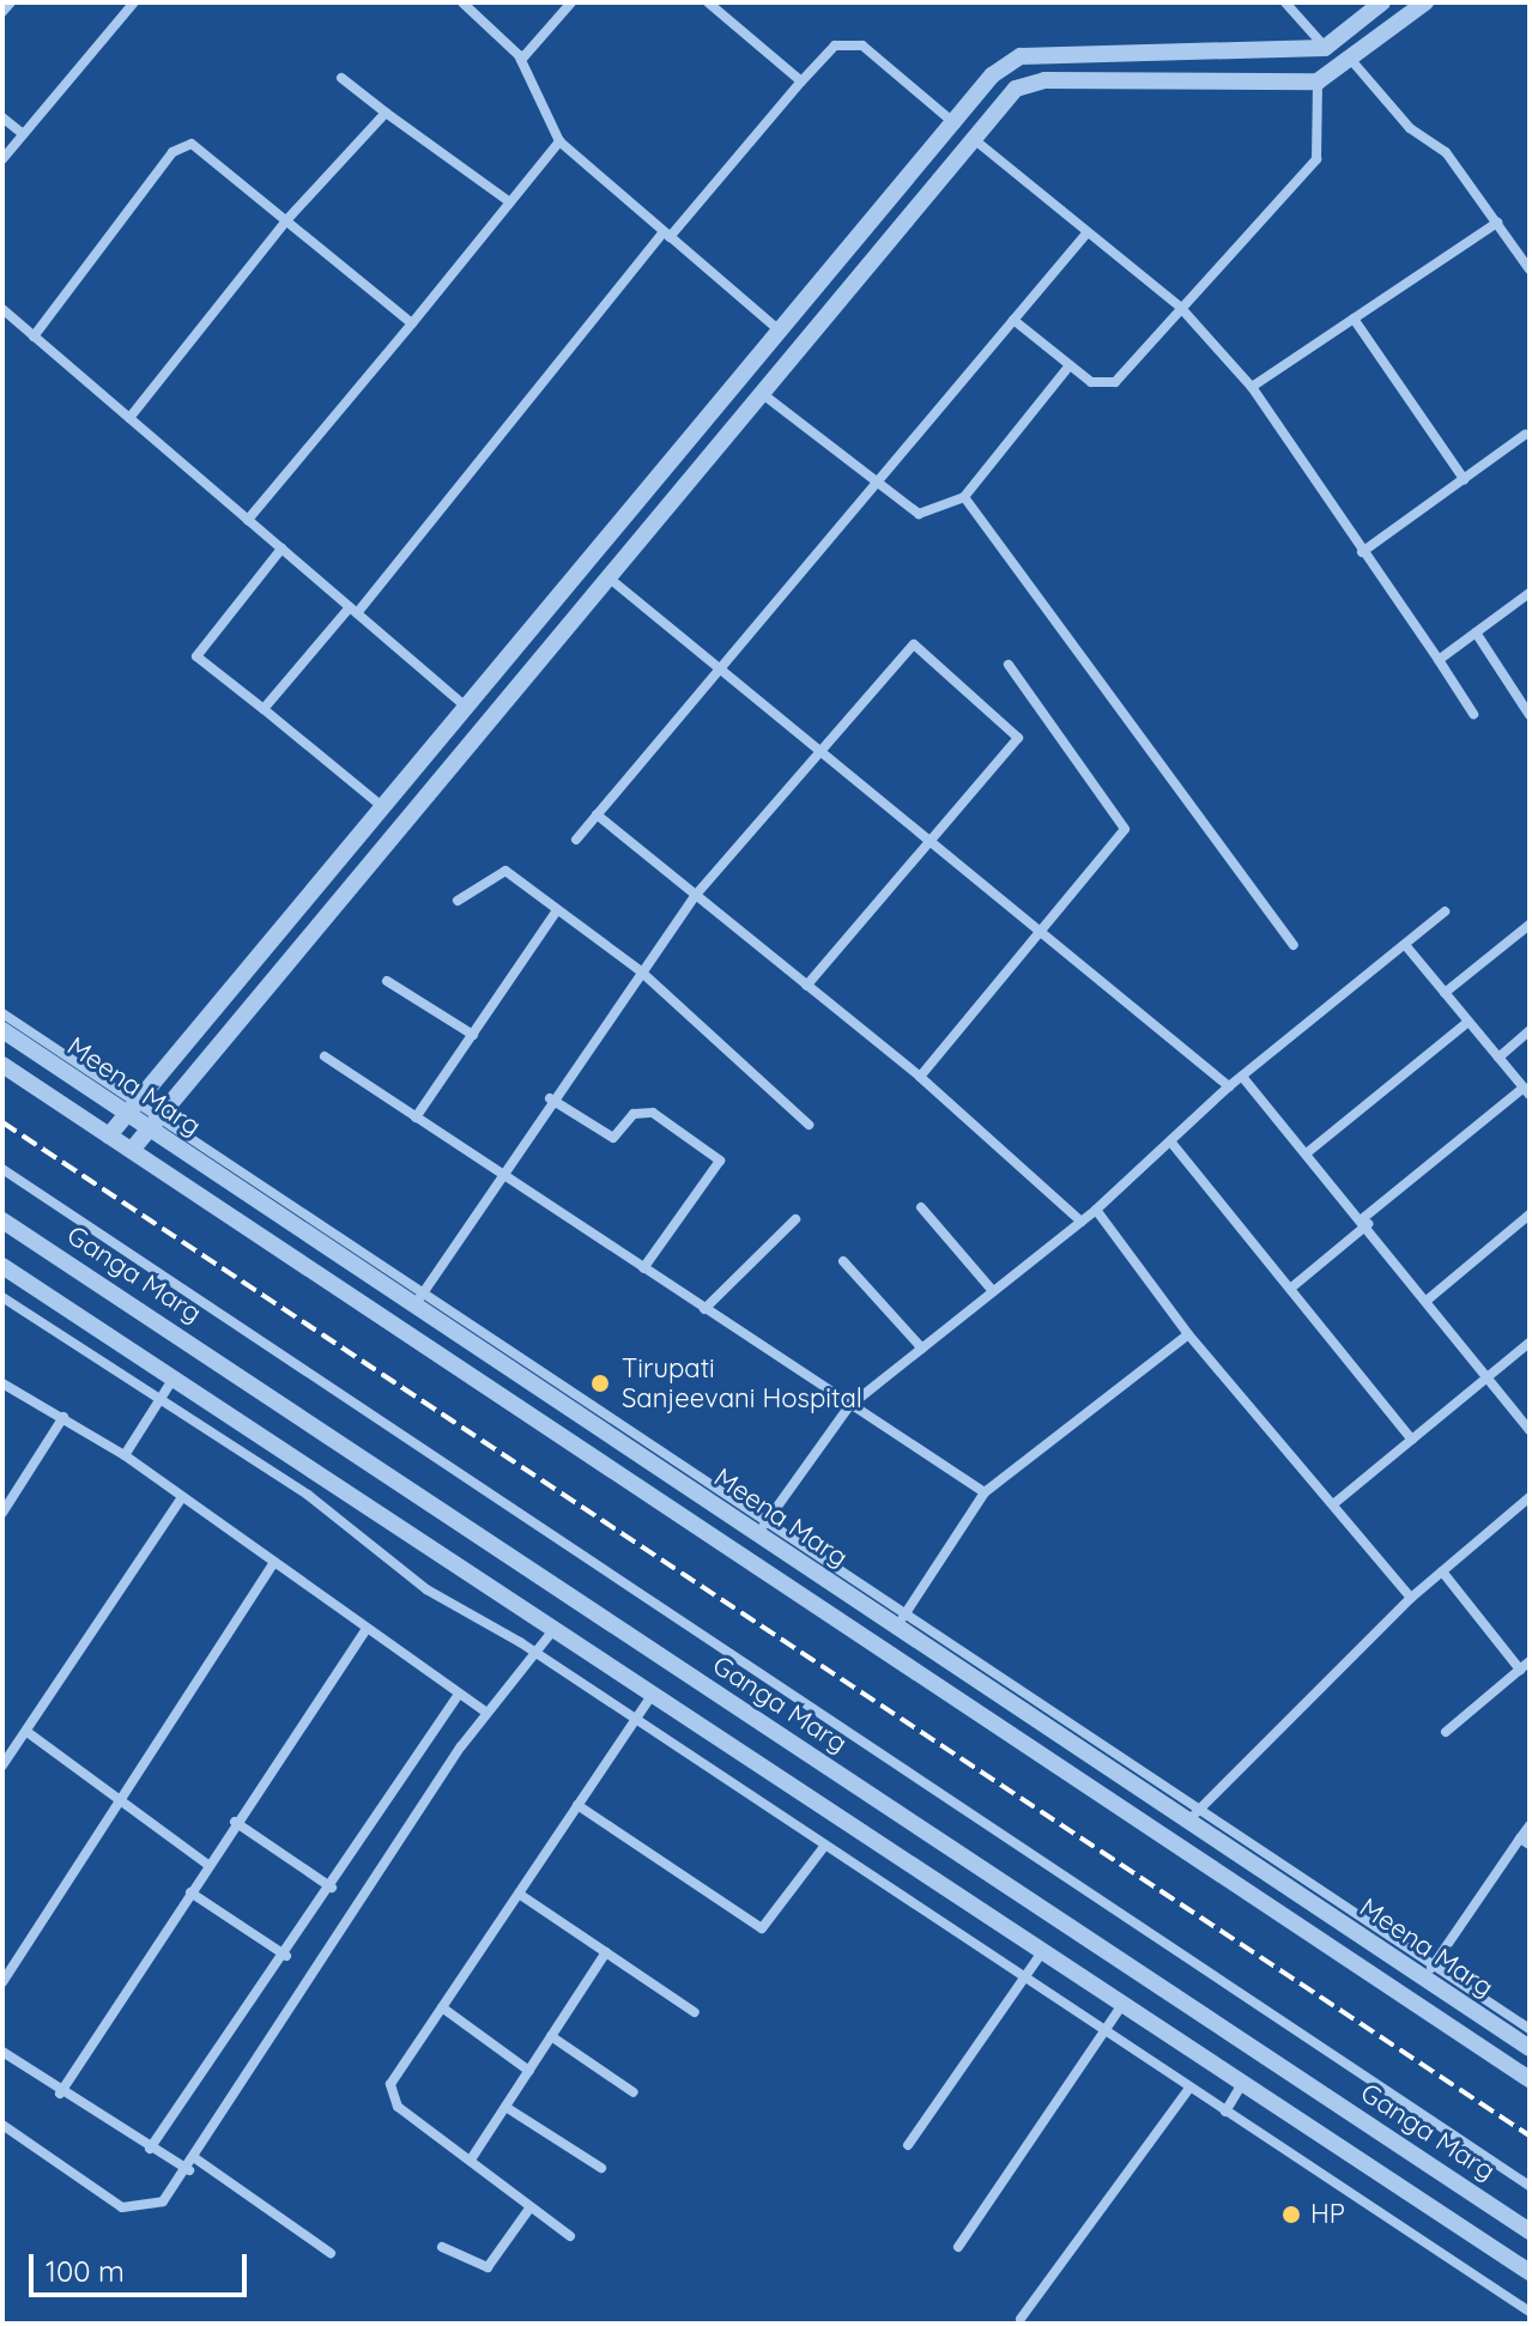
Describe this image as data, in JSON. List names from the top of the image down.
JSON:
{
  "streets": {
    "street": ["Meena Marg", "Ganga Marg"]
  },
  "places": ["Tirupati Sanjeevani Hospital", "HP"],
  "scale_bar": "100 m"
}
